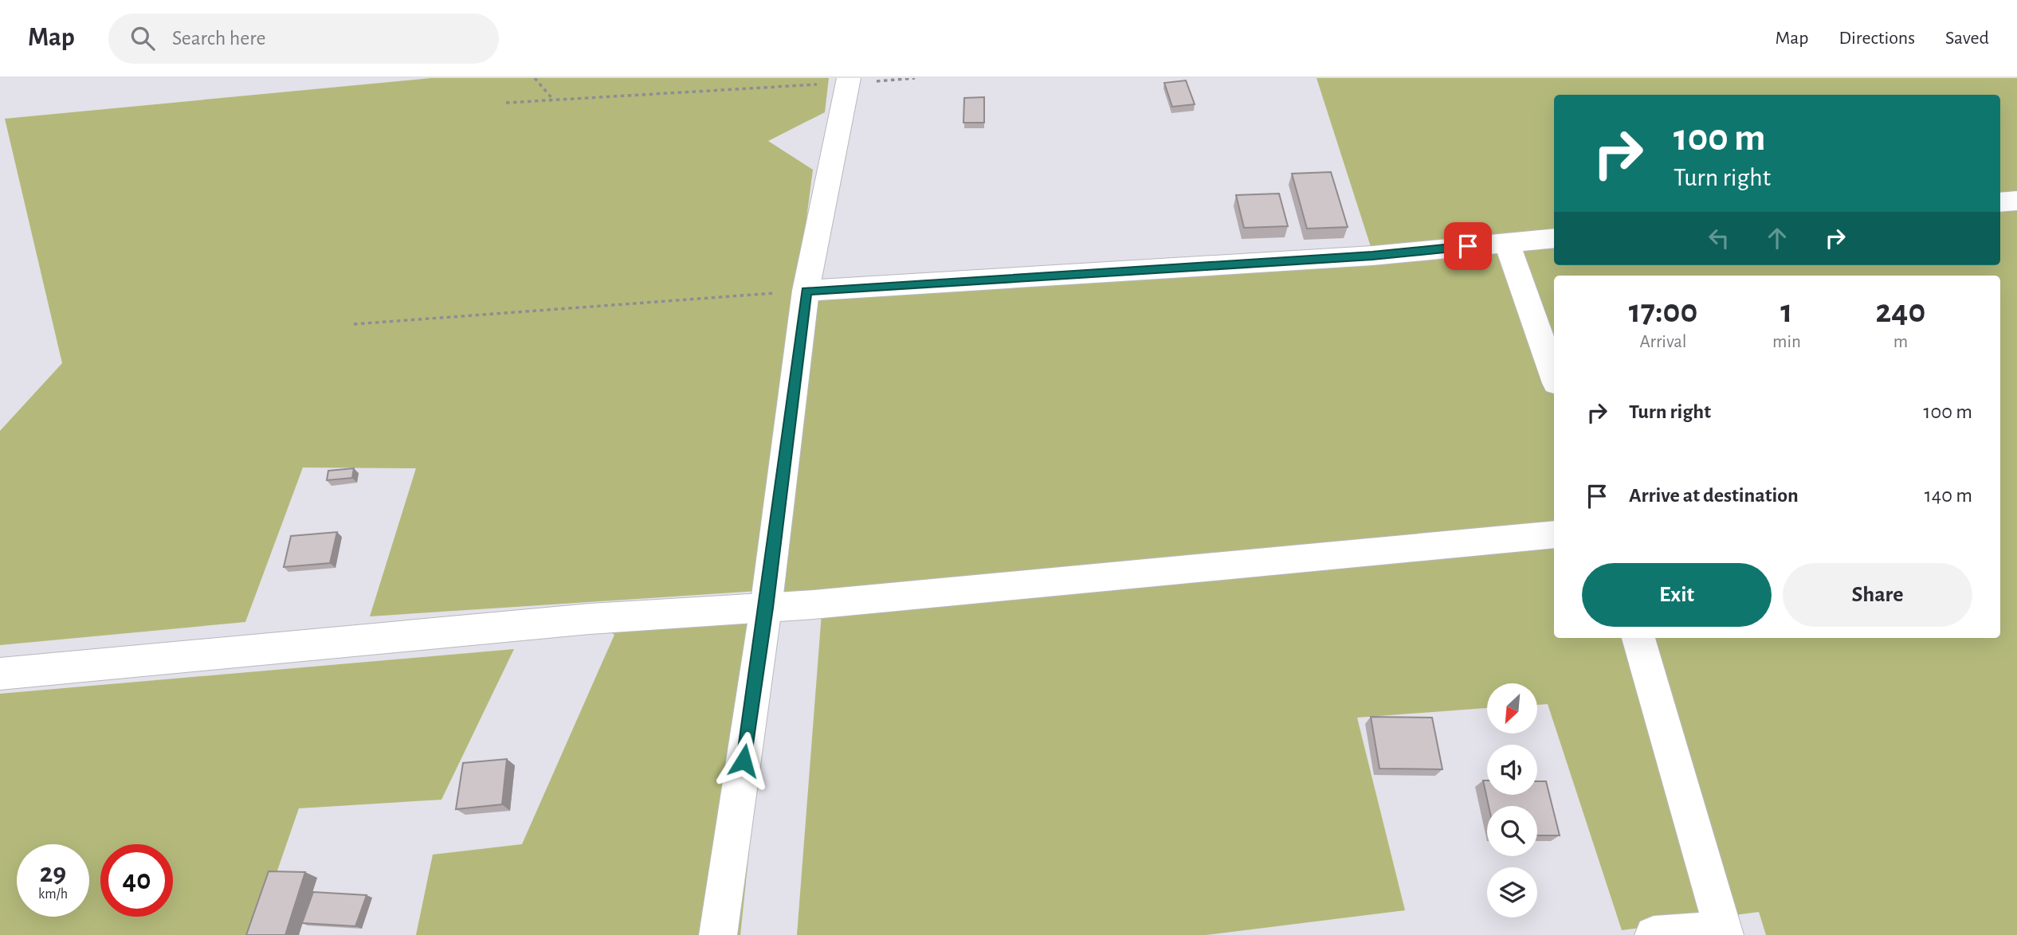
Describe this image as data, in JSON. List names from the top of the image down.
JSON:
{
  "north": "bottom left",
  "page": {
    "header": "Map",
    "search": "Search here",
    "nav": ["Map", "Directions", "Saved"],
    "turn": ["100 m", "Turn right"],
    "eta": [
      "17:00",
      "Arrival",
      "1",
      "min",
      "240",
      "m"
    ],
    "list": [
      {
        "name": "Turn right",
        "value": "100 m"
      },
      {
        "name": "Arrive at destination",
        "value": "140 m"
      }
    ],
    "buttons": ["Exit", "Share"],
    "speed": "29 km/h",
    "limit": "40"
  }
}
